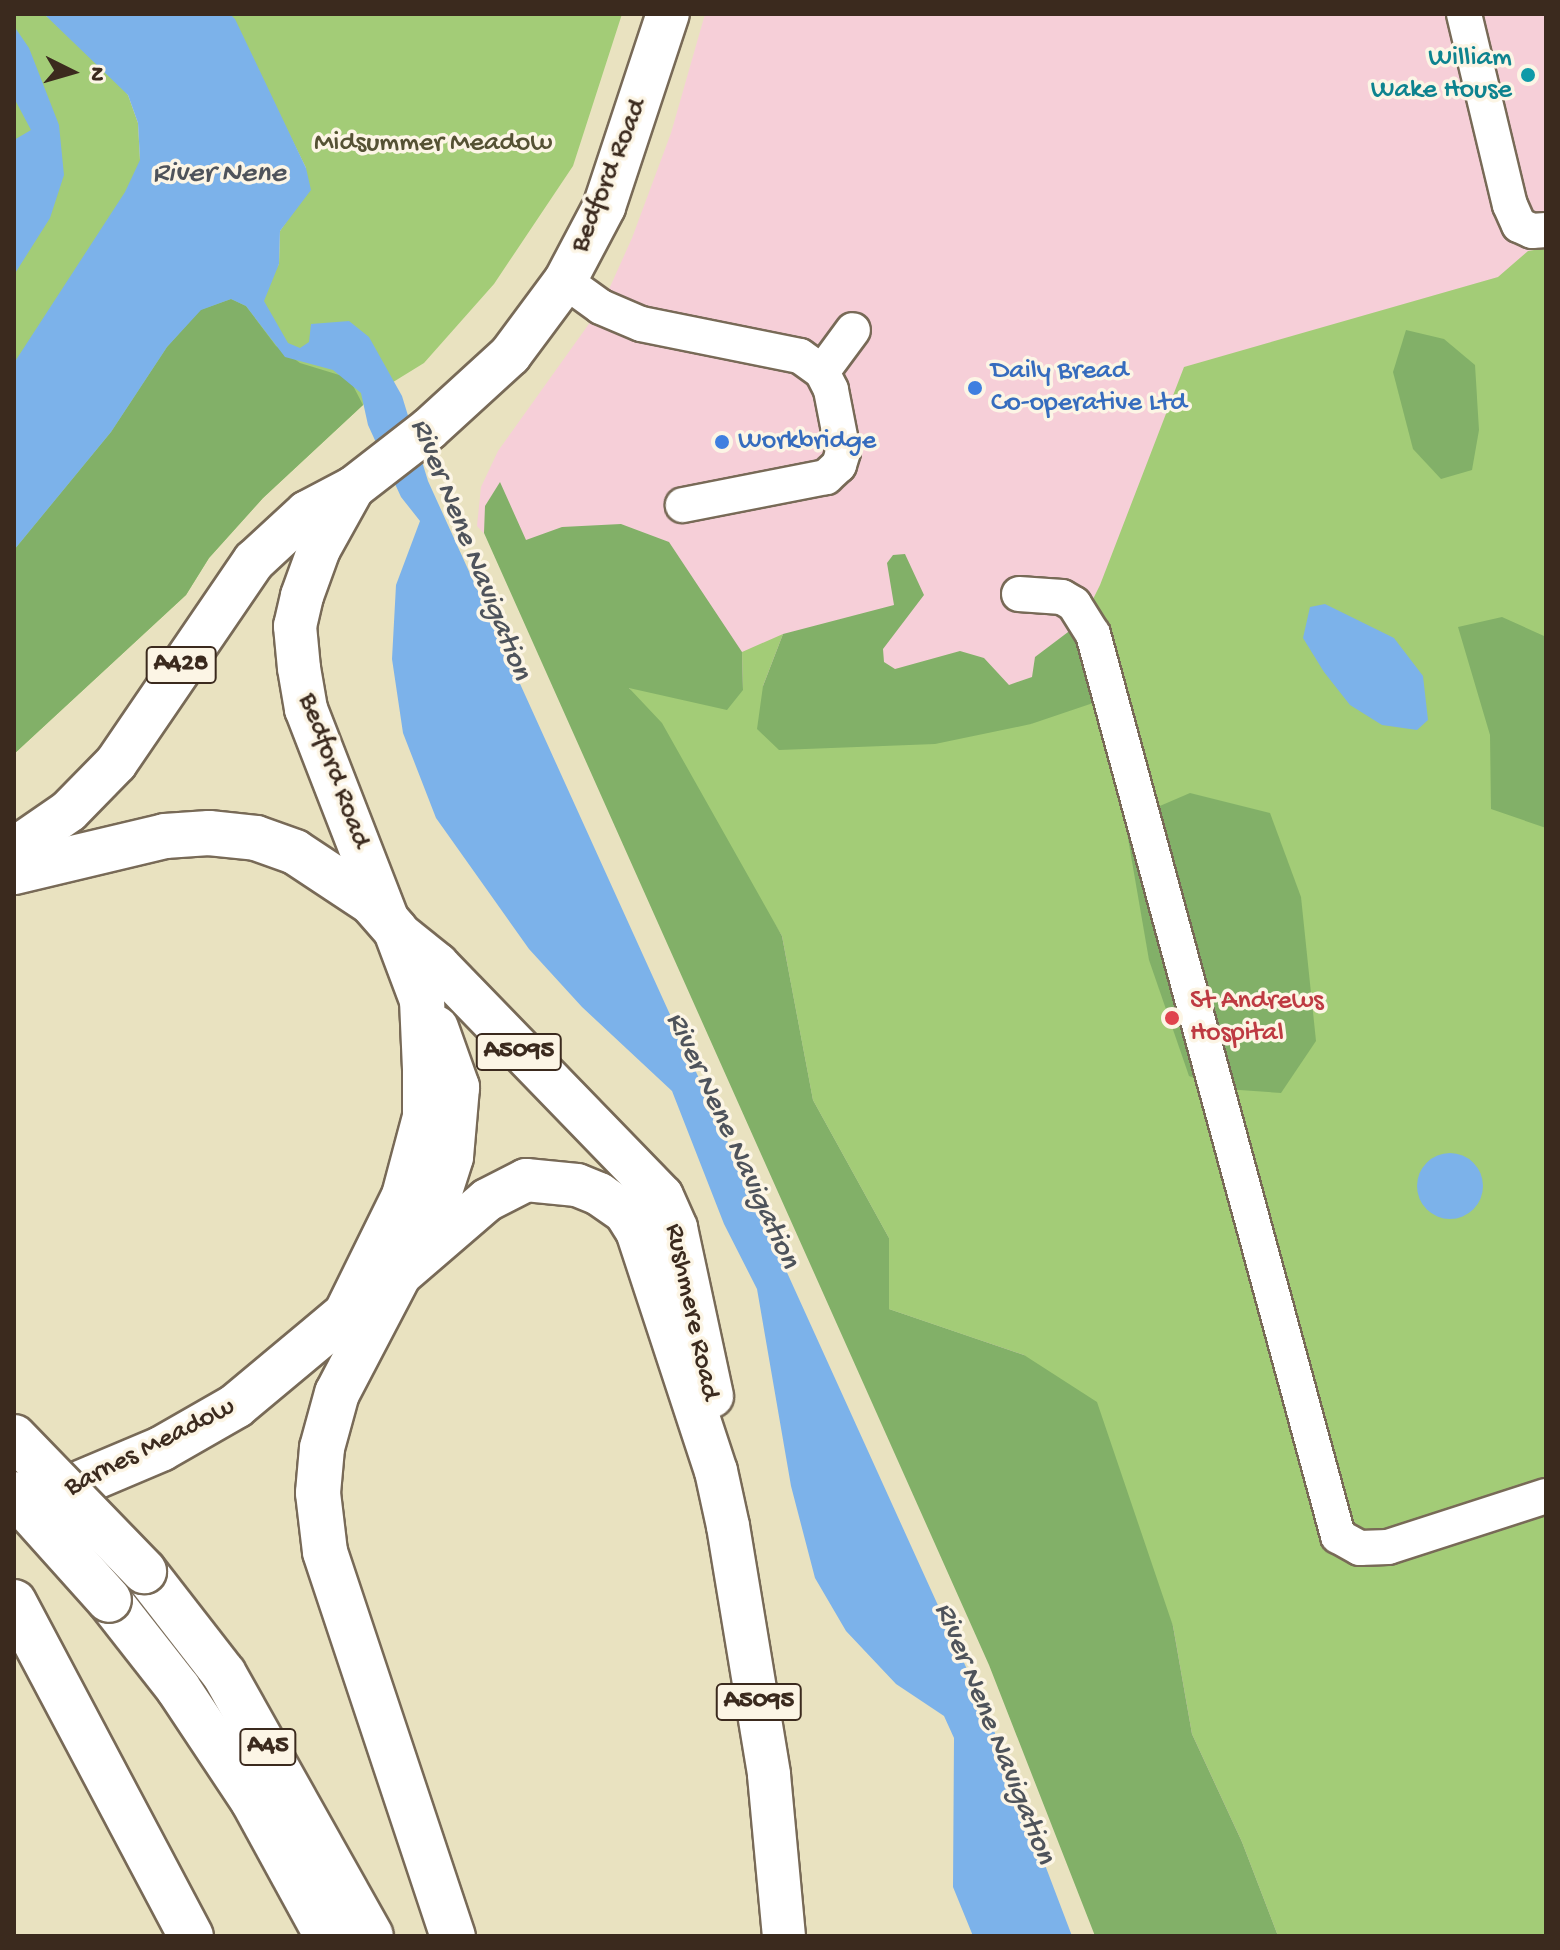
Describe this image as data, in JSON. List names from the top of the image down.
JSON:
{
  "streets": {
    "highway": ["Barnes Meadow", "A45"],
    "main road": [
      "Bedford Road",
      "A428",
      "A5095",
      "Rushmere Road"
    ]
  },
  "crossings": [
    ["Bedford Road", "Rushmere Road"],
    ["Bedford Road", "Barnes Meadow"],
    ["Rushmere Road", "Barnes Meadow"]
  ],
  "water": ["River Nene", "River Nene Navigation"],
  "parks": ["Midsummer Meadow"],
  "places": [
    "William Wake House",
    "Daily Bread Co-operative Ltd",
    "Workbridge",
    "St Andrews Hospital"
  ],
  "north": "right"
}
